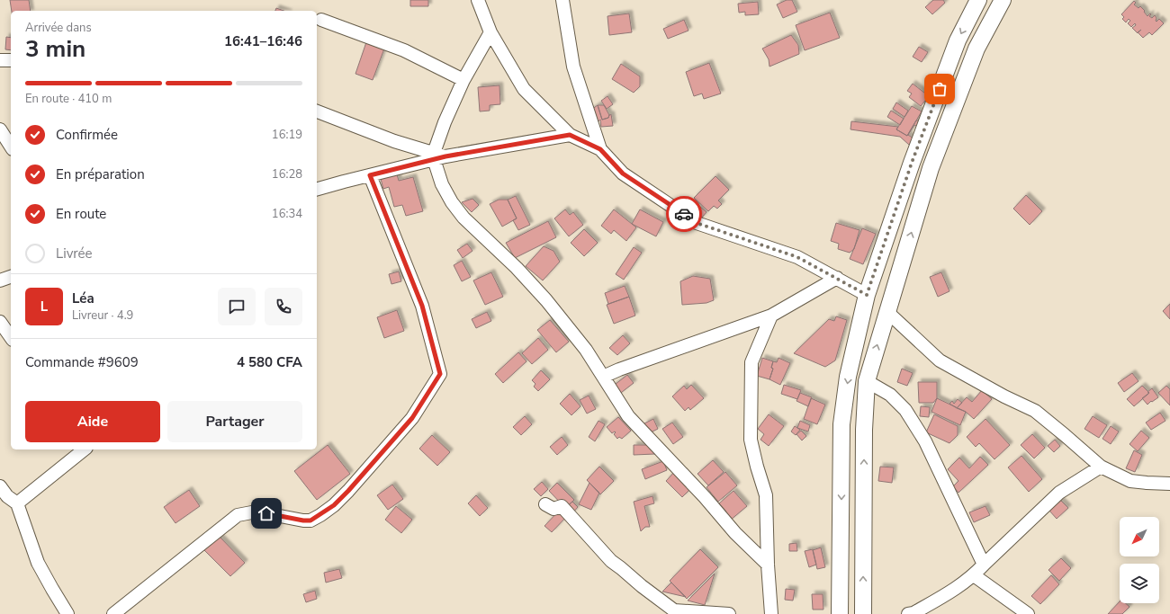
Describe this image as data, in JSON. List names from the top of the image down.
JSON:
{
  "north": "bottom left",
  "page": {
    "heading": ["3 min", "Arrivée dans", "16:41–16:46"],
    "panel": [
      "Léa",
      "Livreur · 4.9",
      "Commande #9609",
      "4 580 CFA"
    ],
    "bar": "En route · 410 m",
    "list": [
      ["Confirmée", "16:19"],
      ["En préparation", "16:28"],
      ["En route", "16:34"],
      "Livrée"
    ],
    "round": "L",
    "buttons": ["Aide", "Partager"]
  }
}
